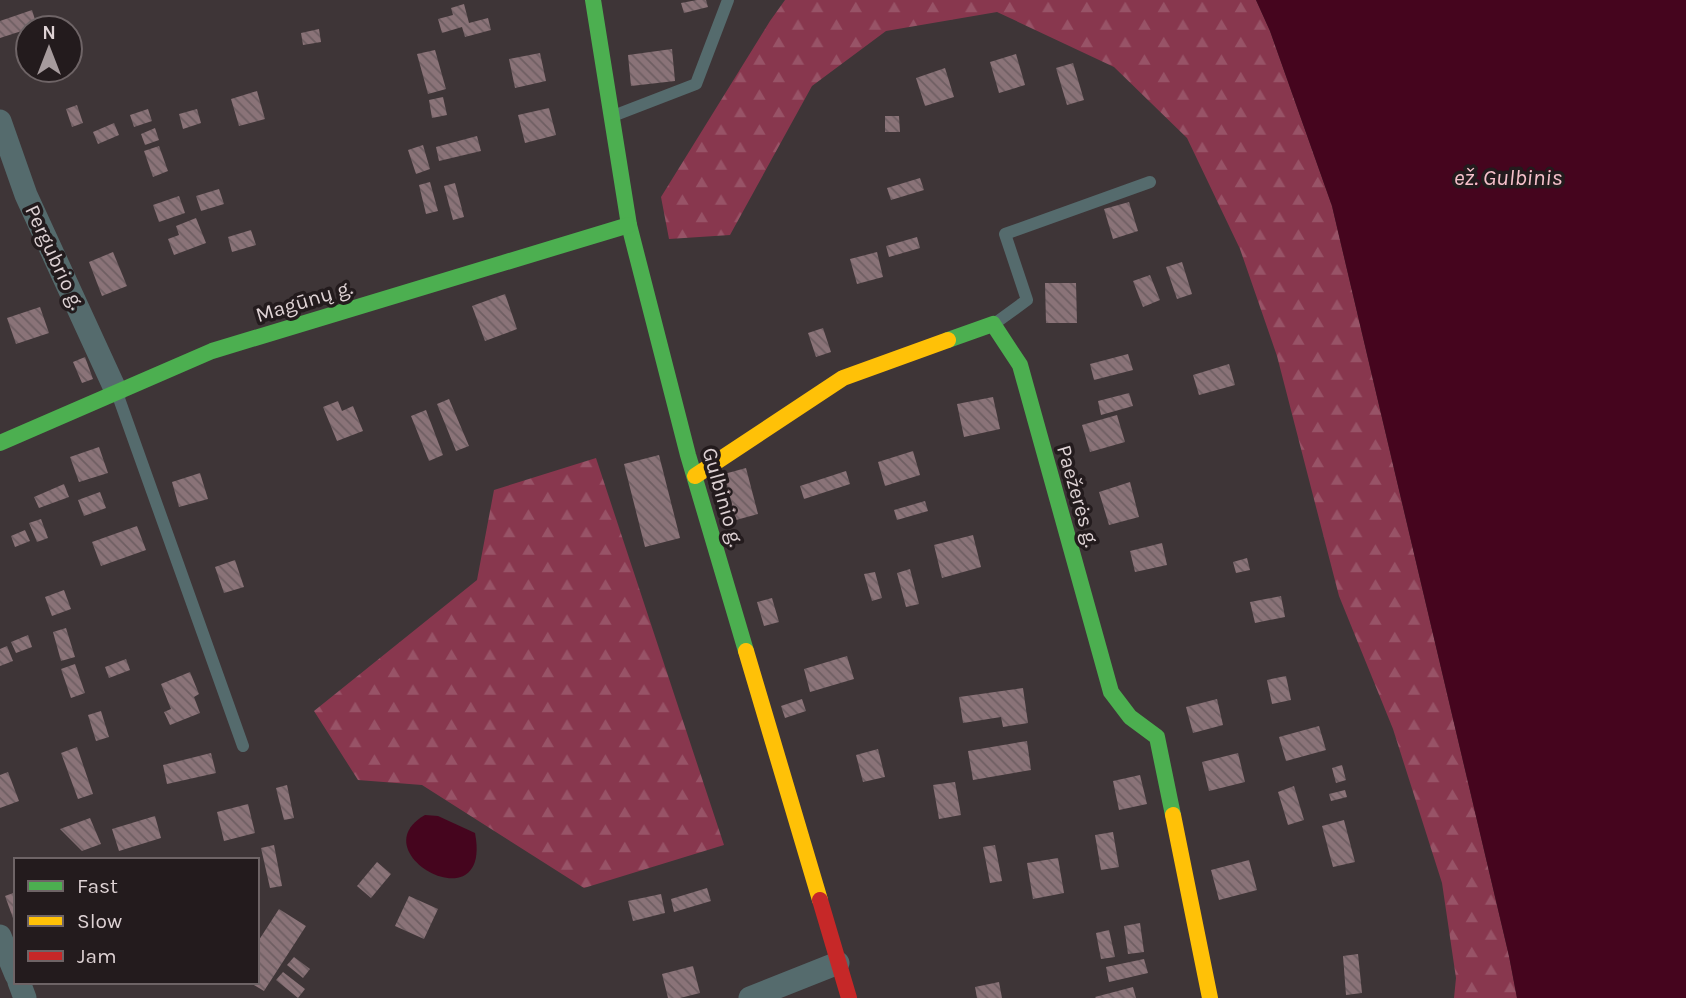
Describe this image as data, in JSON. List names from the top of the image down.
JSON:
{
  "streets": {
    "street": [
      "Pergubrio g.",
      "Magūnų g.",
      "Paežerės g.",
      "Gulbinio g."
    ]
  },
  "crossings": [
    ["Pergubrio g.", "Magūnų g."],
    ["Magūnų g.", "Gulbinio g."]
  ],
  "water": ["ež. Gulbinis"],
  "legend": ["Fast", "Slow", "Jam"],
  "north": "top"
}
